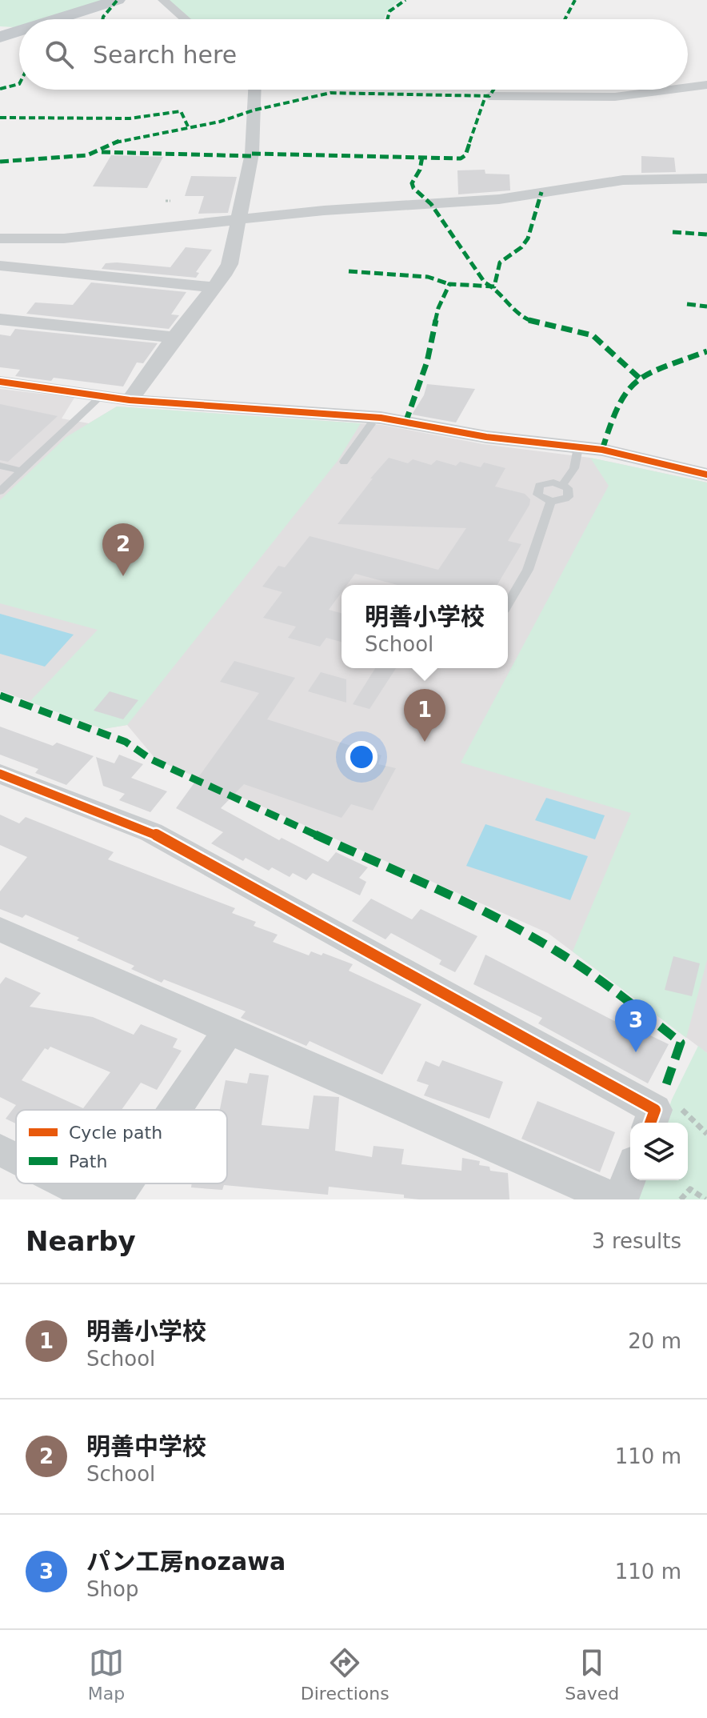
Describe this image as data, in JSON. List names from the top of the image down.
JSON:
{
  "legend": ["Cycle path", "Path"],
  "page": {
    "search": "Search here",
    "pins": ["2", "1", "3"],
    "popup": ["明善小学校", "School"],
    "heading": ["Nearby", "3 results"],
    "list": [
      {
        "mark": "1",
        "name": "明善小学校",
        "note": "School",
        "value": "20 m"
      },
      {
        "mark": "2",
        "name": "明善中学校",
        "note": "School",
        "value": "110 m"
      },
      {
        "mark": "3",
        "name": "パン工房nozawa",
        "note": "Shop",
        "value": "110 m"
      }
    ],
    "nav": ["Map", "Directions", "Saved"]
  }
}
